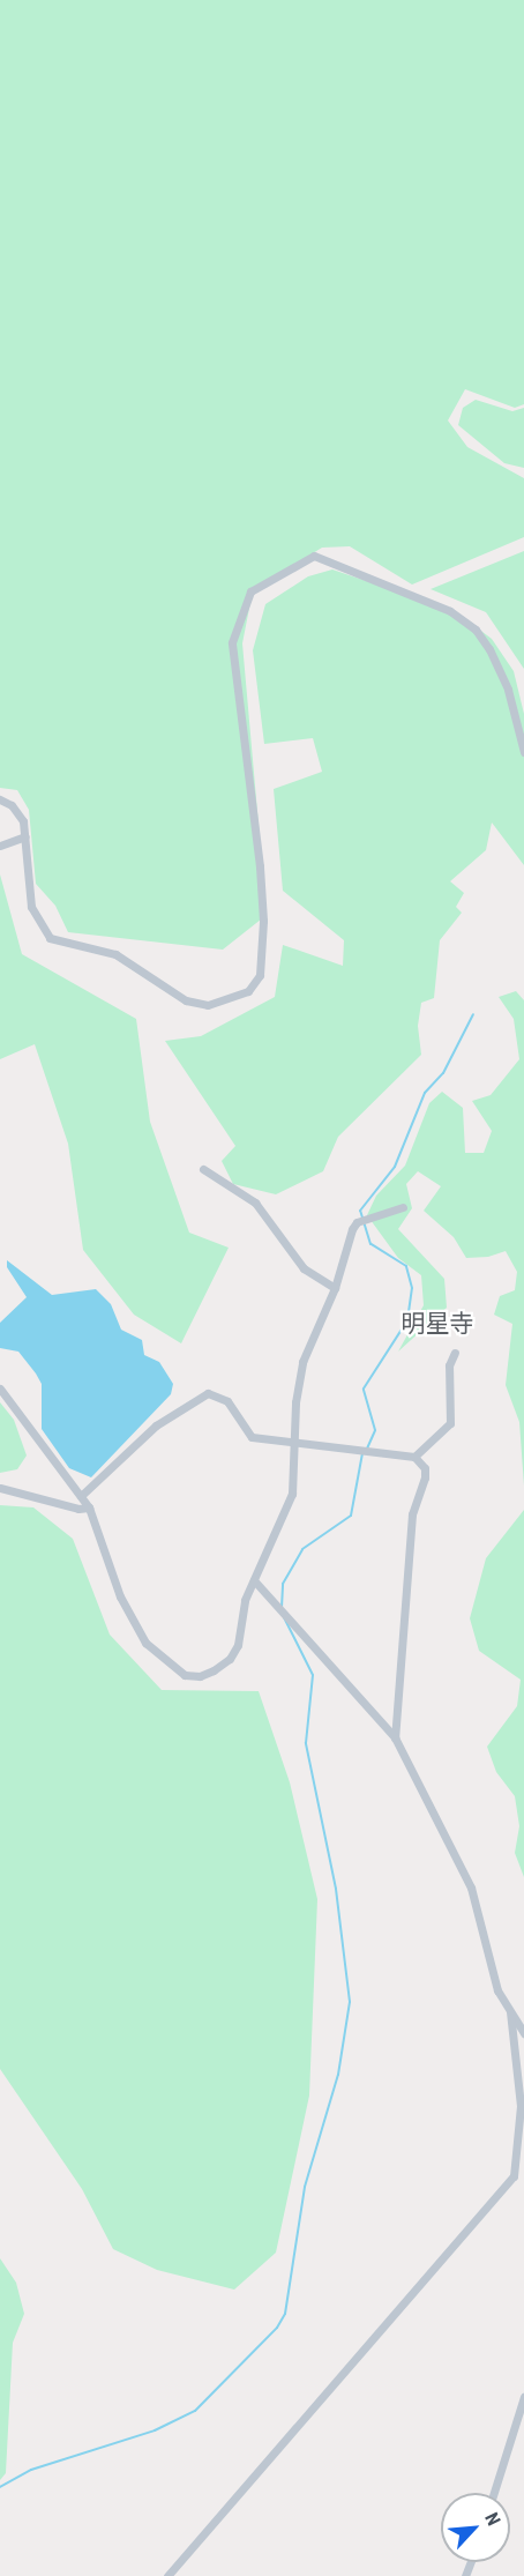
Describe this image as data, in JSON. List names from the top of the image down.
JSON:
{
  "districts": ["明星寺"],
  "north": "top right"
}
